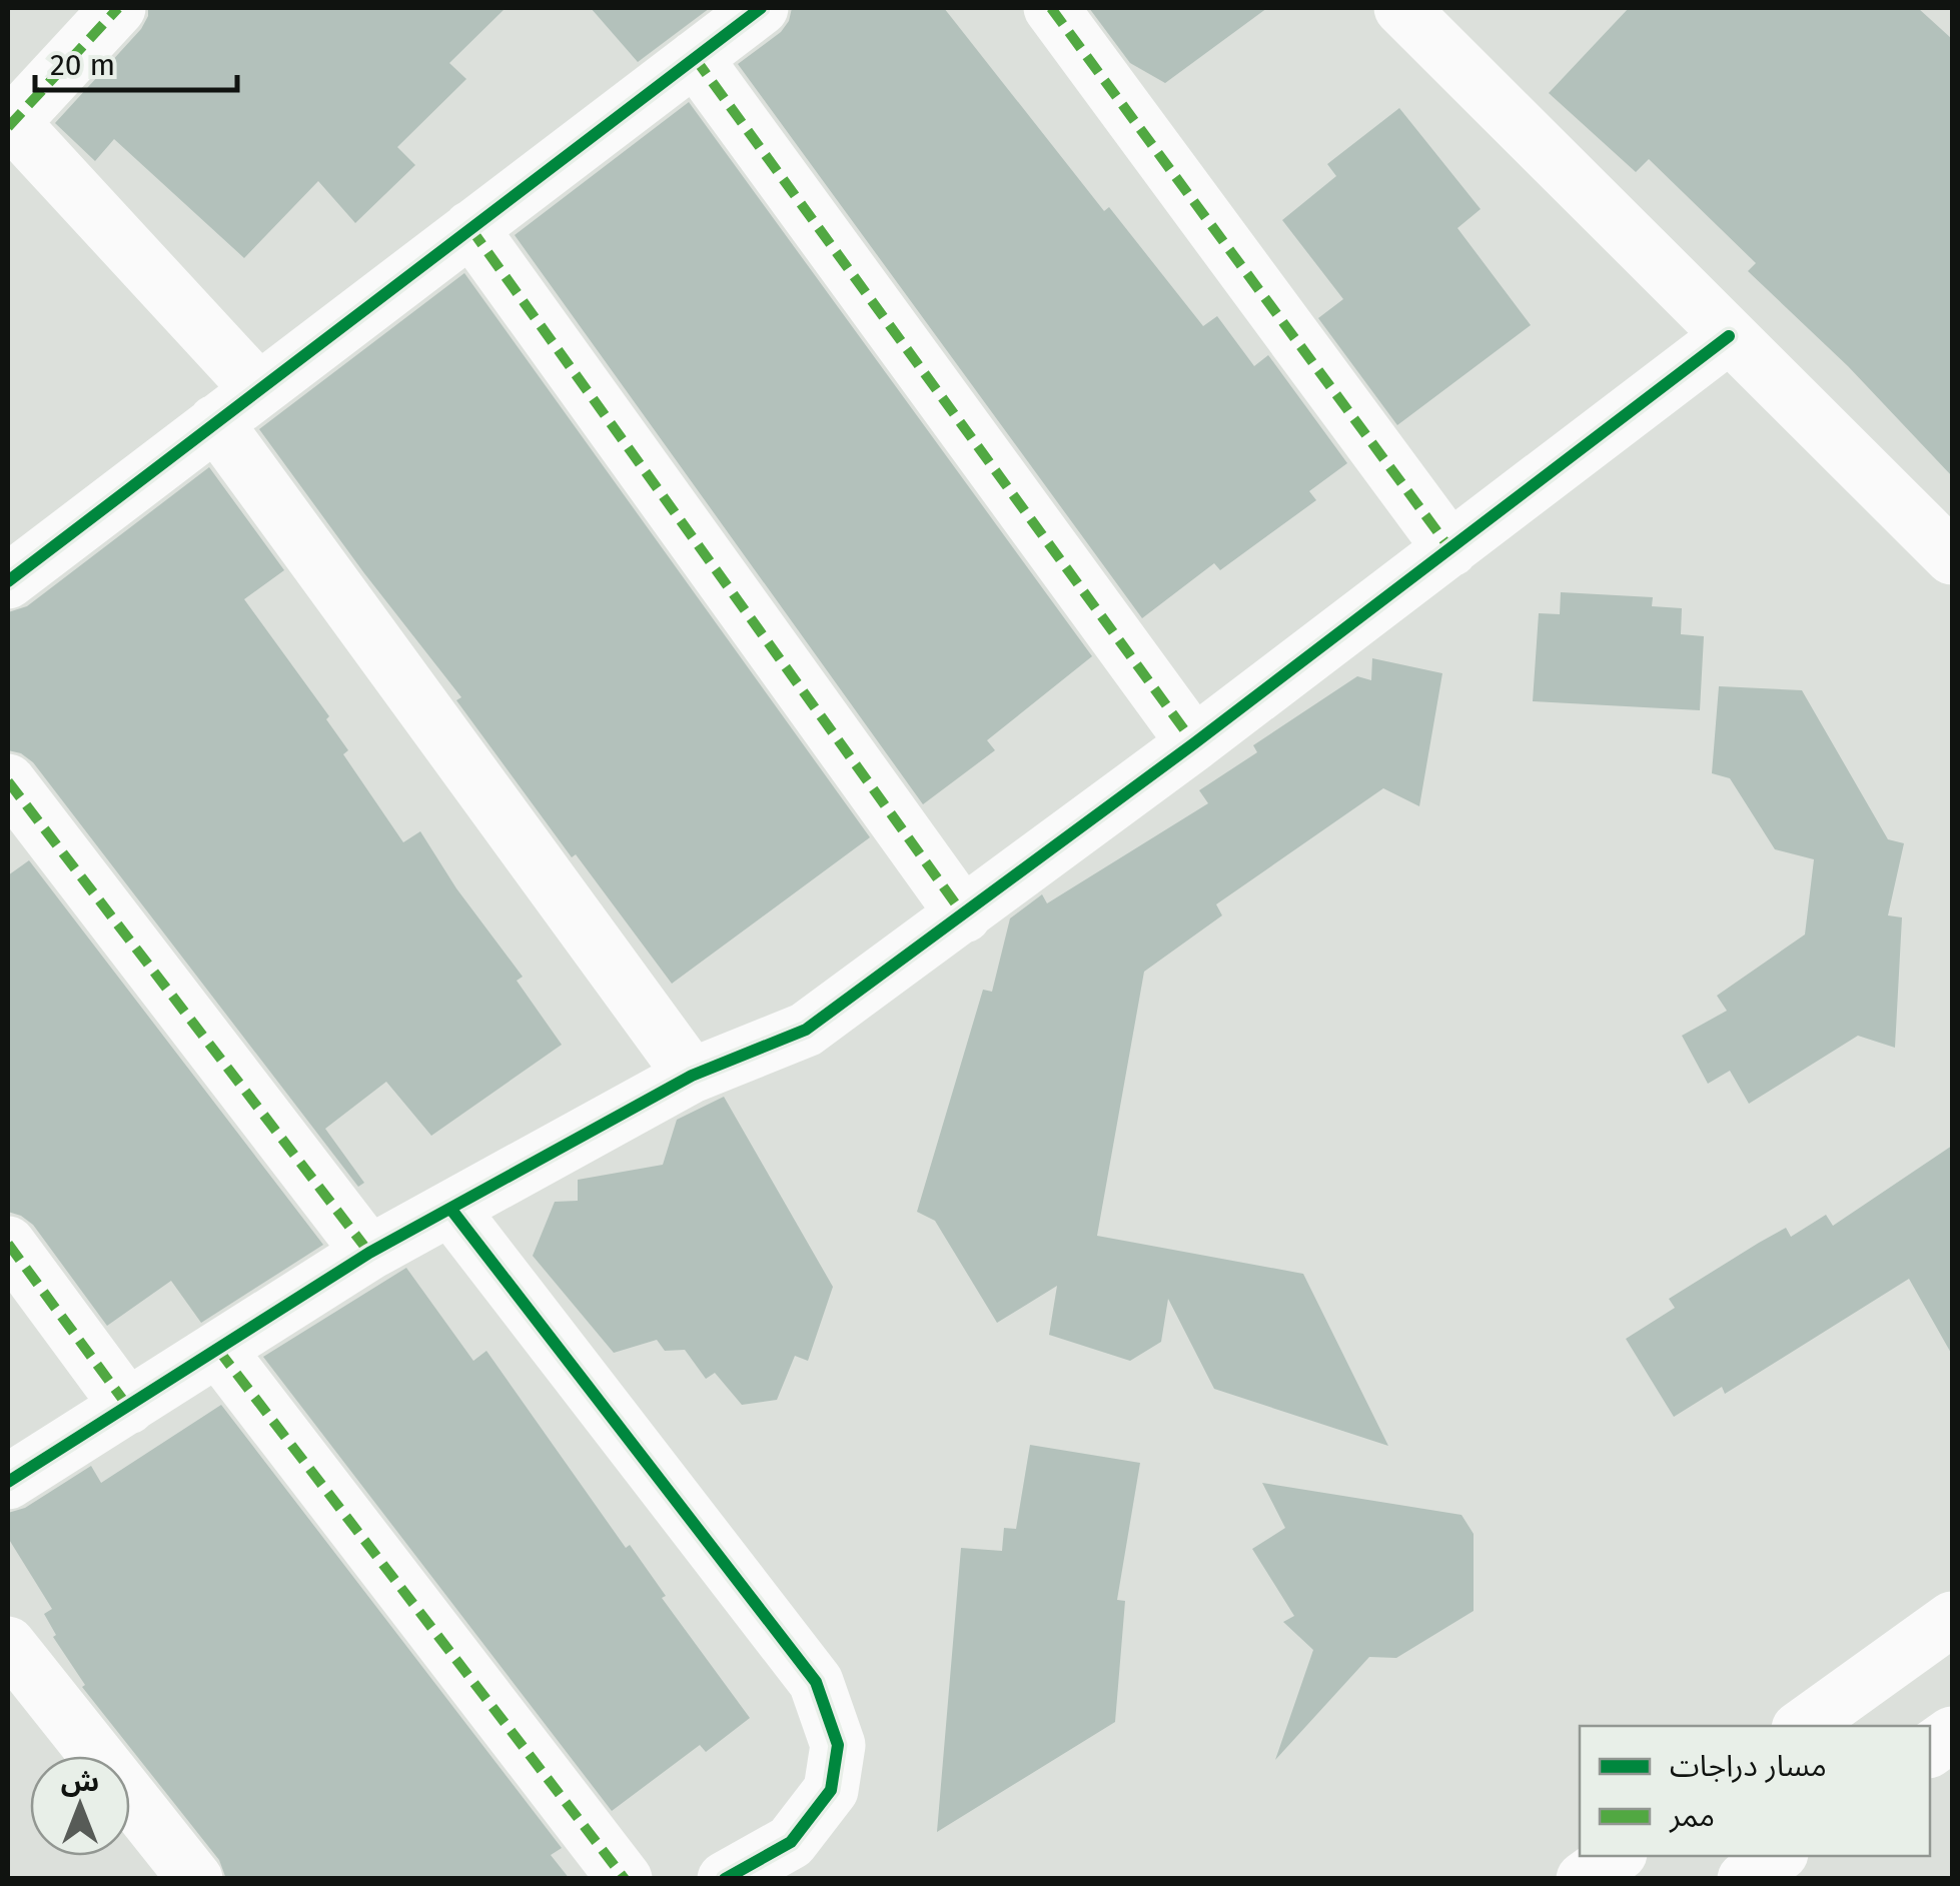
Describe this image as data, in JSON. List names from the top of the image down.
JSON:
{
  "legend": ["مسار دراجات", "ممر"],
  "scale_bar": "20 m",
  "north": "top"
}
